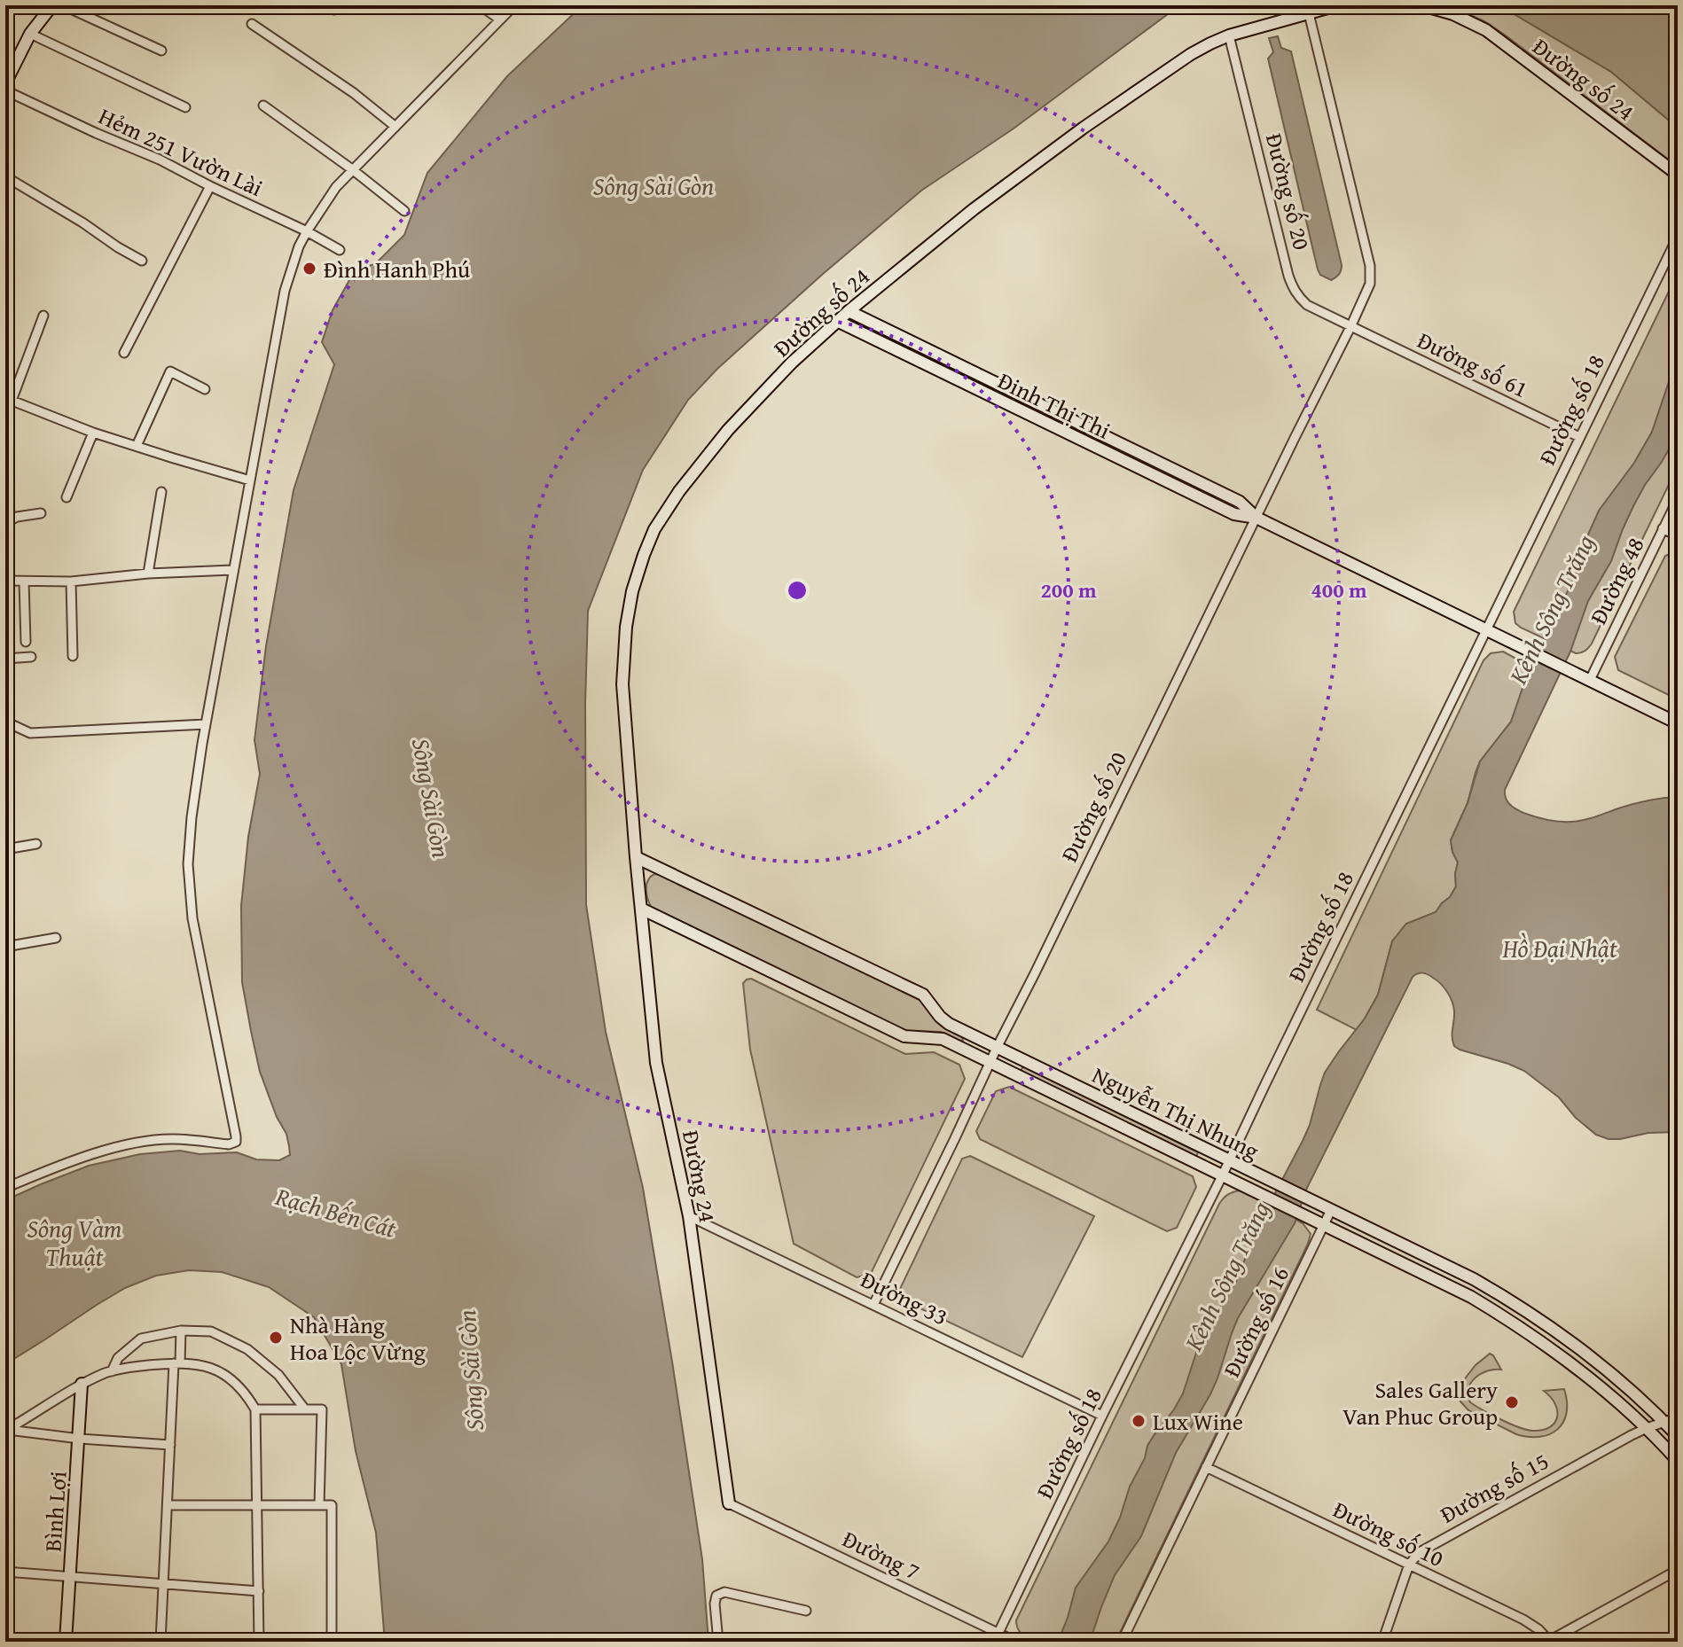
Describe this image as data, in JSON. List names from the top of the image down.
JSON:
{
  "streets": {
    "street": [
      "Đường số 24",
      "Hẻm 251 Vườn Lài",
      "Đường số 20",
      "Đường số 61",
      "Đinh Thị Thi",
      "Đường số 18",
      "Đường 48",
      "Nguyễn Thị Nhung",
      "Đường 24",
      "Đường 33",
      "Đường số 16",
      "Đường số 15",
      "Bình Lợi",
      "Đường số 10",
      "Đường 7"
    ]
  },
  "crossings": [
    ["Đường số 24", "Đường số 20"],
    ["Đường số 24", "Đinh Thị Thi"],
    ["Đường số 24", "Nguyễn Thị Nhung"],
    ["Đường số 24", "Đường 24"],
    ["Đường số 20", "Đường số 61"],
    ["Đường số 20", "Đinh Thị Thi"],
    ["Đường số 20", "Nguyễn Thị Nhung"],
    ["Đường số 20", "Đường 33"],
    ["Đường số 61", "Đường số 18"],
    ["Đinh Thị Thi", "Đường số 18"],
    ["Đinh Thị Thi", "Đường 48"],
    ["Đường số 18", "Nguyễn Thị Nhung"],
    ["Đường số 18", "Đường 33"],
    ["Đường số 18", "Đường 7"],
    ["Nguyễn Thị Nhung", "Đường 24"],
    ["Nguyễn Thị Nhung", "Đường số 16"],
    ["Nguyễn Thị Nhung", "Đường số 15"],
    ["Đường 24", "Đường 33"],
    ["Đường 24", "Đường 7"],
    ["Đường số 16", "Đường số 10"],
    ["Đường số 15", "Đường số 10"]
  ],
  "water": [
    "Sông Sài Gòn",
    "Kênh Sông Trăng",
    "Hồ Đại Nhật",
    "Rạch Bến Cát",
    "Sông Vàm Thuật"
  ],
  "places": [
    "Đình Hanh Phú",
    "Nhà Hàng Hoa Lộc Vừng",
    "Sales Gallery Van Phuc Group",
    "Lux Wine"
  ],
  "rings": ["200 m", "400 m"]
}
